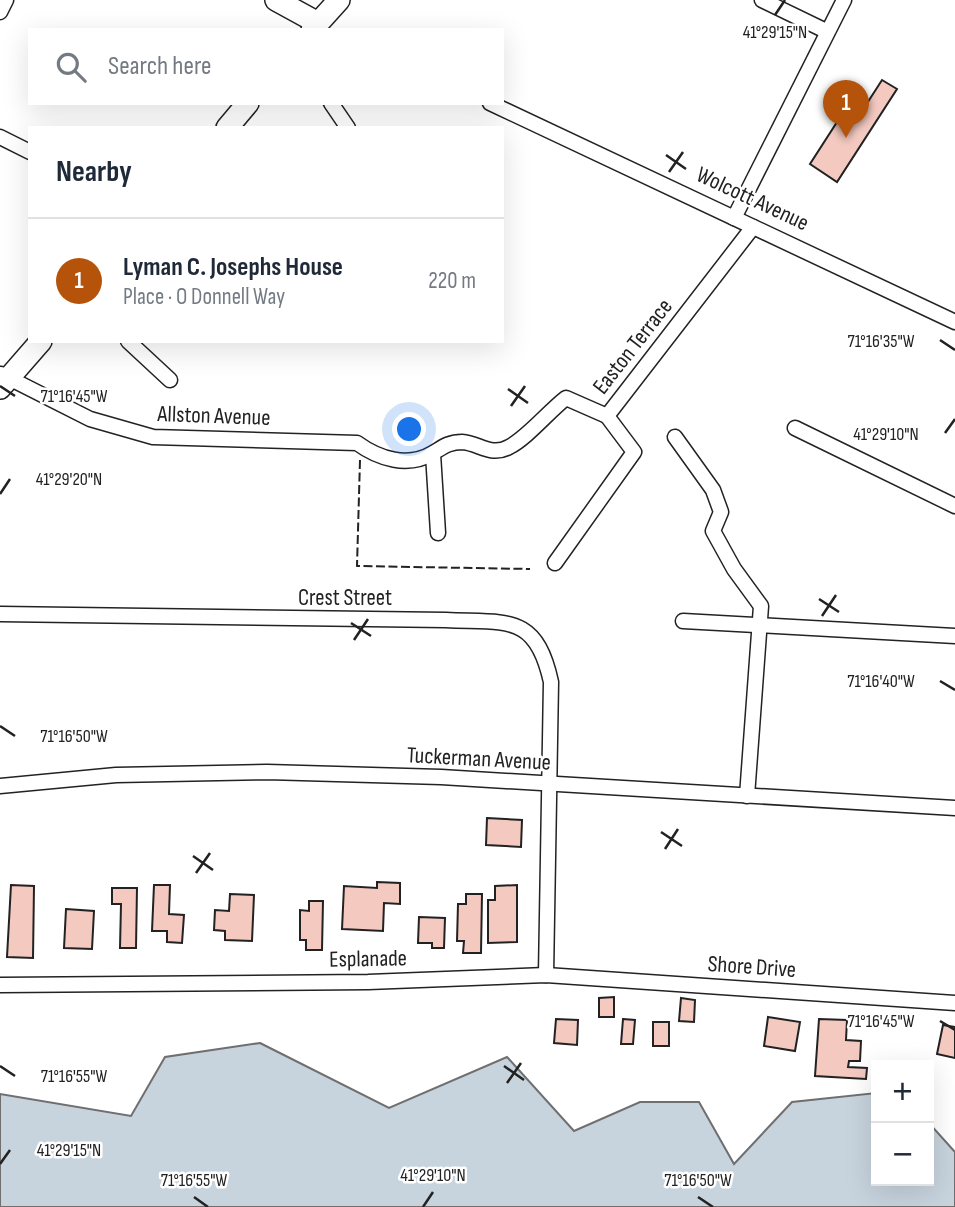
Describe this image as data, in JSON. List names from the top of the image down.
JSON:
{
  "streets": {
    "street": [
      "Wolcott Avenue",
      "Easton Terrace",
      "Allston Avenue",
      "Crest Street",
      "Tuckerman Avenue",
      "Esplanade",
      "Shore Drive"
    ]
  },
  "crossings": [
    ["Wolcott Avenue", "Easton Terrace"],
    ["Easton Terrace", "Allston Avenue"],
    ["Crest Street", "Tuckerman Avenue"],
    ["Esplanade", "Shore Drive"]
  ],
  "page": {
    "search": "Search here",
    "pins": "1",
    "heading": "Nearby",
    "list": [
      {
        "mark": "1",
        "name": "Lyman C. Josephs House",
        "note": "Place · O Donnell Way",
        "value": "220 m"
      }
    ],
    "map_buttons": ["+", "−"]
  },
  "coordinates": [
    "41°29'15\"N",
    "71°16'35\"W",
    "71°16'45\"W",
    "41°29'10\"N",
    "41°29'20\"N",
    "71°16'40\"W",
    "71°16'50\"W",
    "71°16'55\"W"
  ]
}
